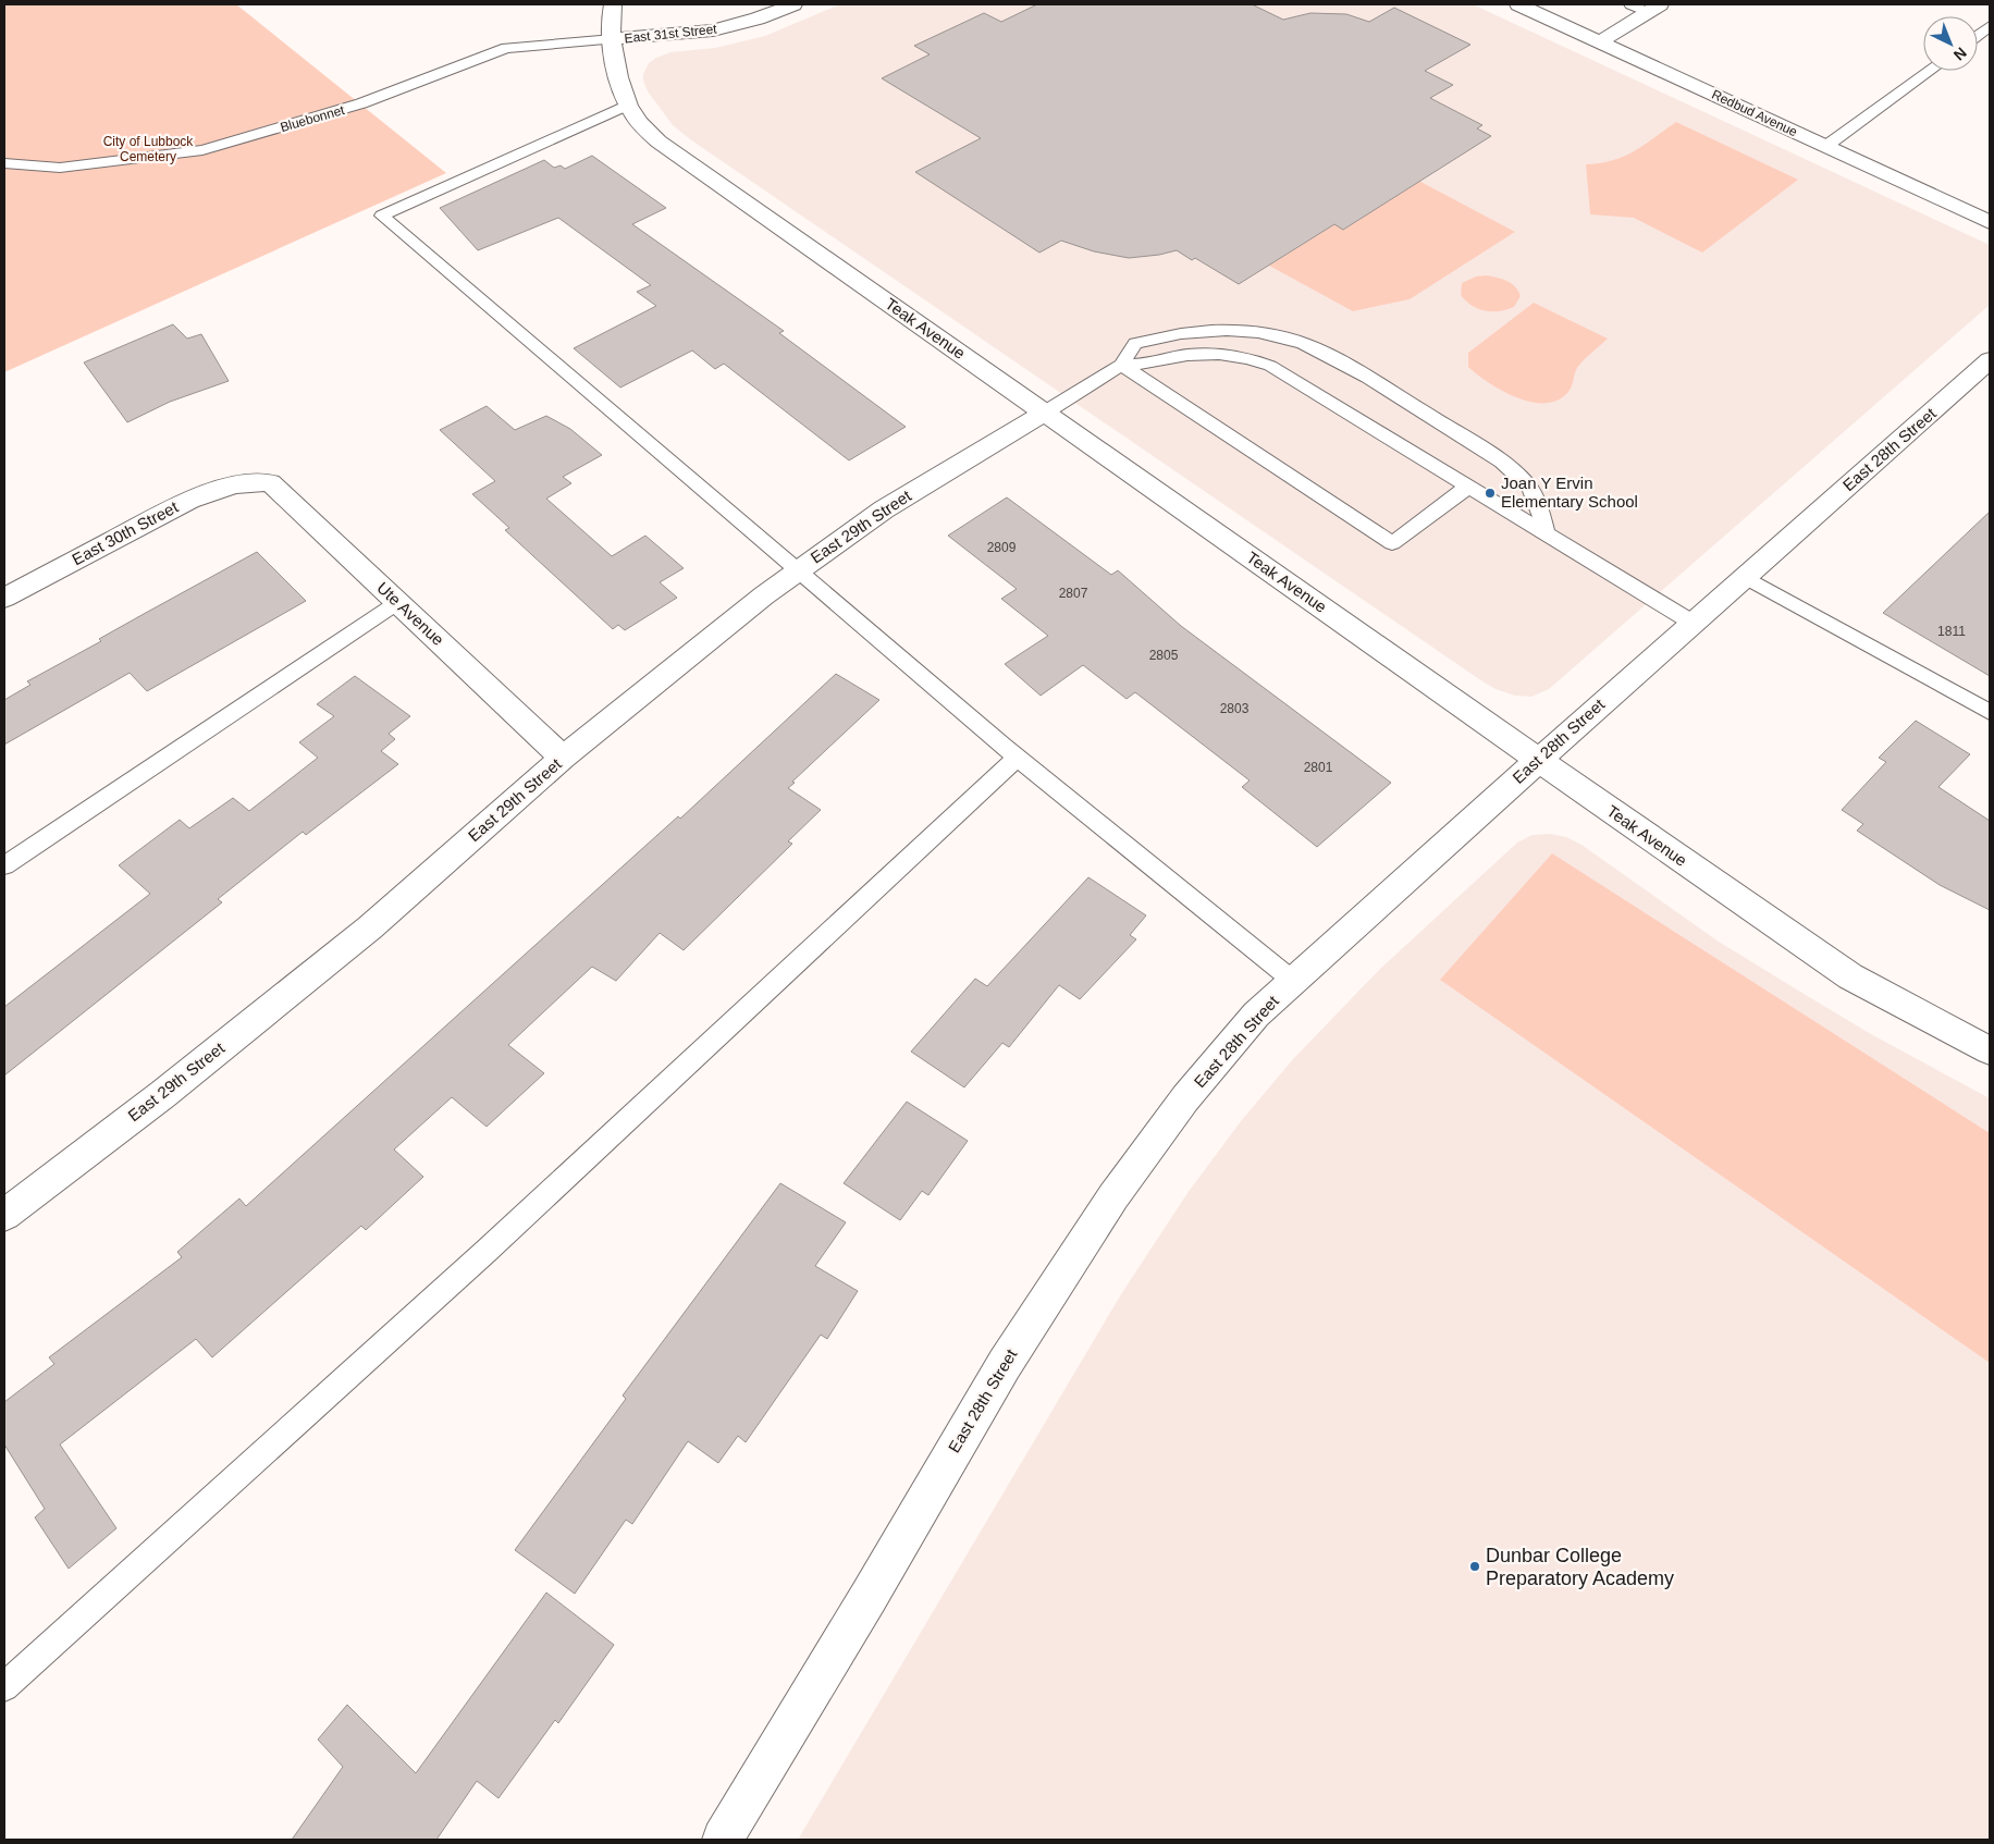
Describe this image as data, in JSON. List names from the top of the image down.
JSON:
{
  "streets": {
    "street": [
      "East 31st Street",
      "Redbud Avenue",
      "Teak Avenue",
      "East 28th Street",
      "East 29th Street",
      "East 30th Street",
      "Ute Avenue"
    ],
    "lane": ["Bluebonnet"]
  },
  "crossings": [
    ["East 31st Street", "Bluebonnet"],
    ["East 31st Street", "Teak Avenue"],
    ["Teak Avenue", "East 28th Street"],
    ["Teak Avenue", "East 29th Street"],
    ["East 29th Street", "Ute Avenue"],
    ["East 30th Street", "Ute Avenue"]
  ],
  "parks": ["City of Lubbock Cemetery"],
  "places": ["Joan Y Ervin Elementary School", "Dunbar College Preparatory Academy"],
  "house_numbers": [
    "2809",
    "2807",
    "1811",
    "2805",
    "2803",
    "2801"
  ],
  "north": "bottom right"
}
